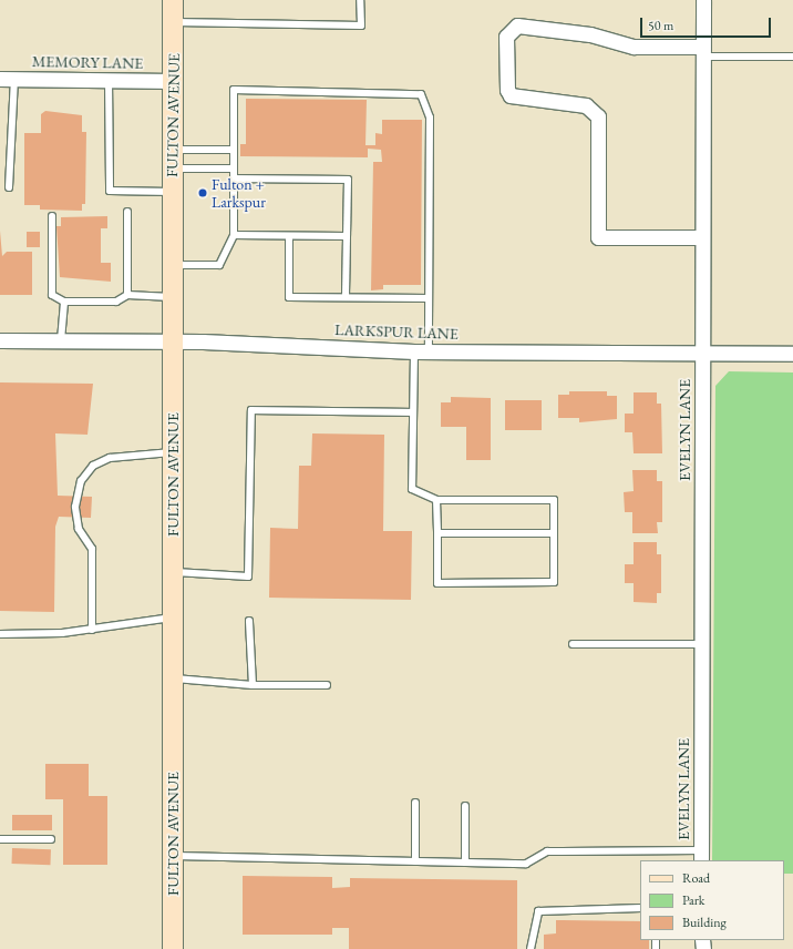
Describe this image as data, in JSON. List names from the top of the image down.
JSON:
{
  "streets": {
    "main road": ["FULTON AVENUE"],
    "street": ["MEMORY LANE", "LARKSPUR LANE", "EVELYN LANE"]
  },
  "crossings": [
    ["MEMORY LANE", "FULTON AVENUE"],
    ["FULTON AVENUE", "LARKSPUR LANE"],
    ["LARKSPUR LANE", "EVELYN LANE"]
  ],
  "places": ["Fulton + Larkspur"],
  "legend": ["Road", "Park", "Building"],
  "scale_bar": "50 m"
}
